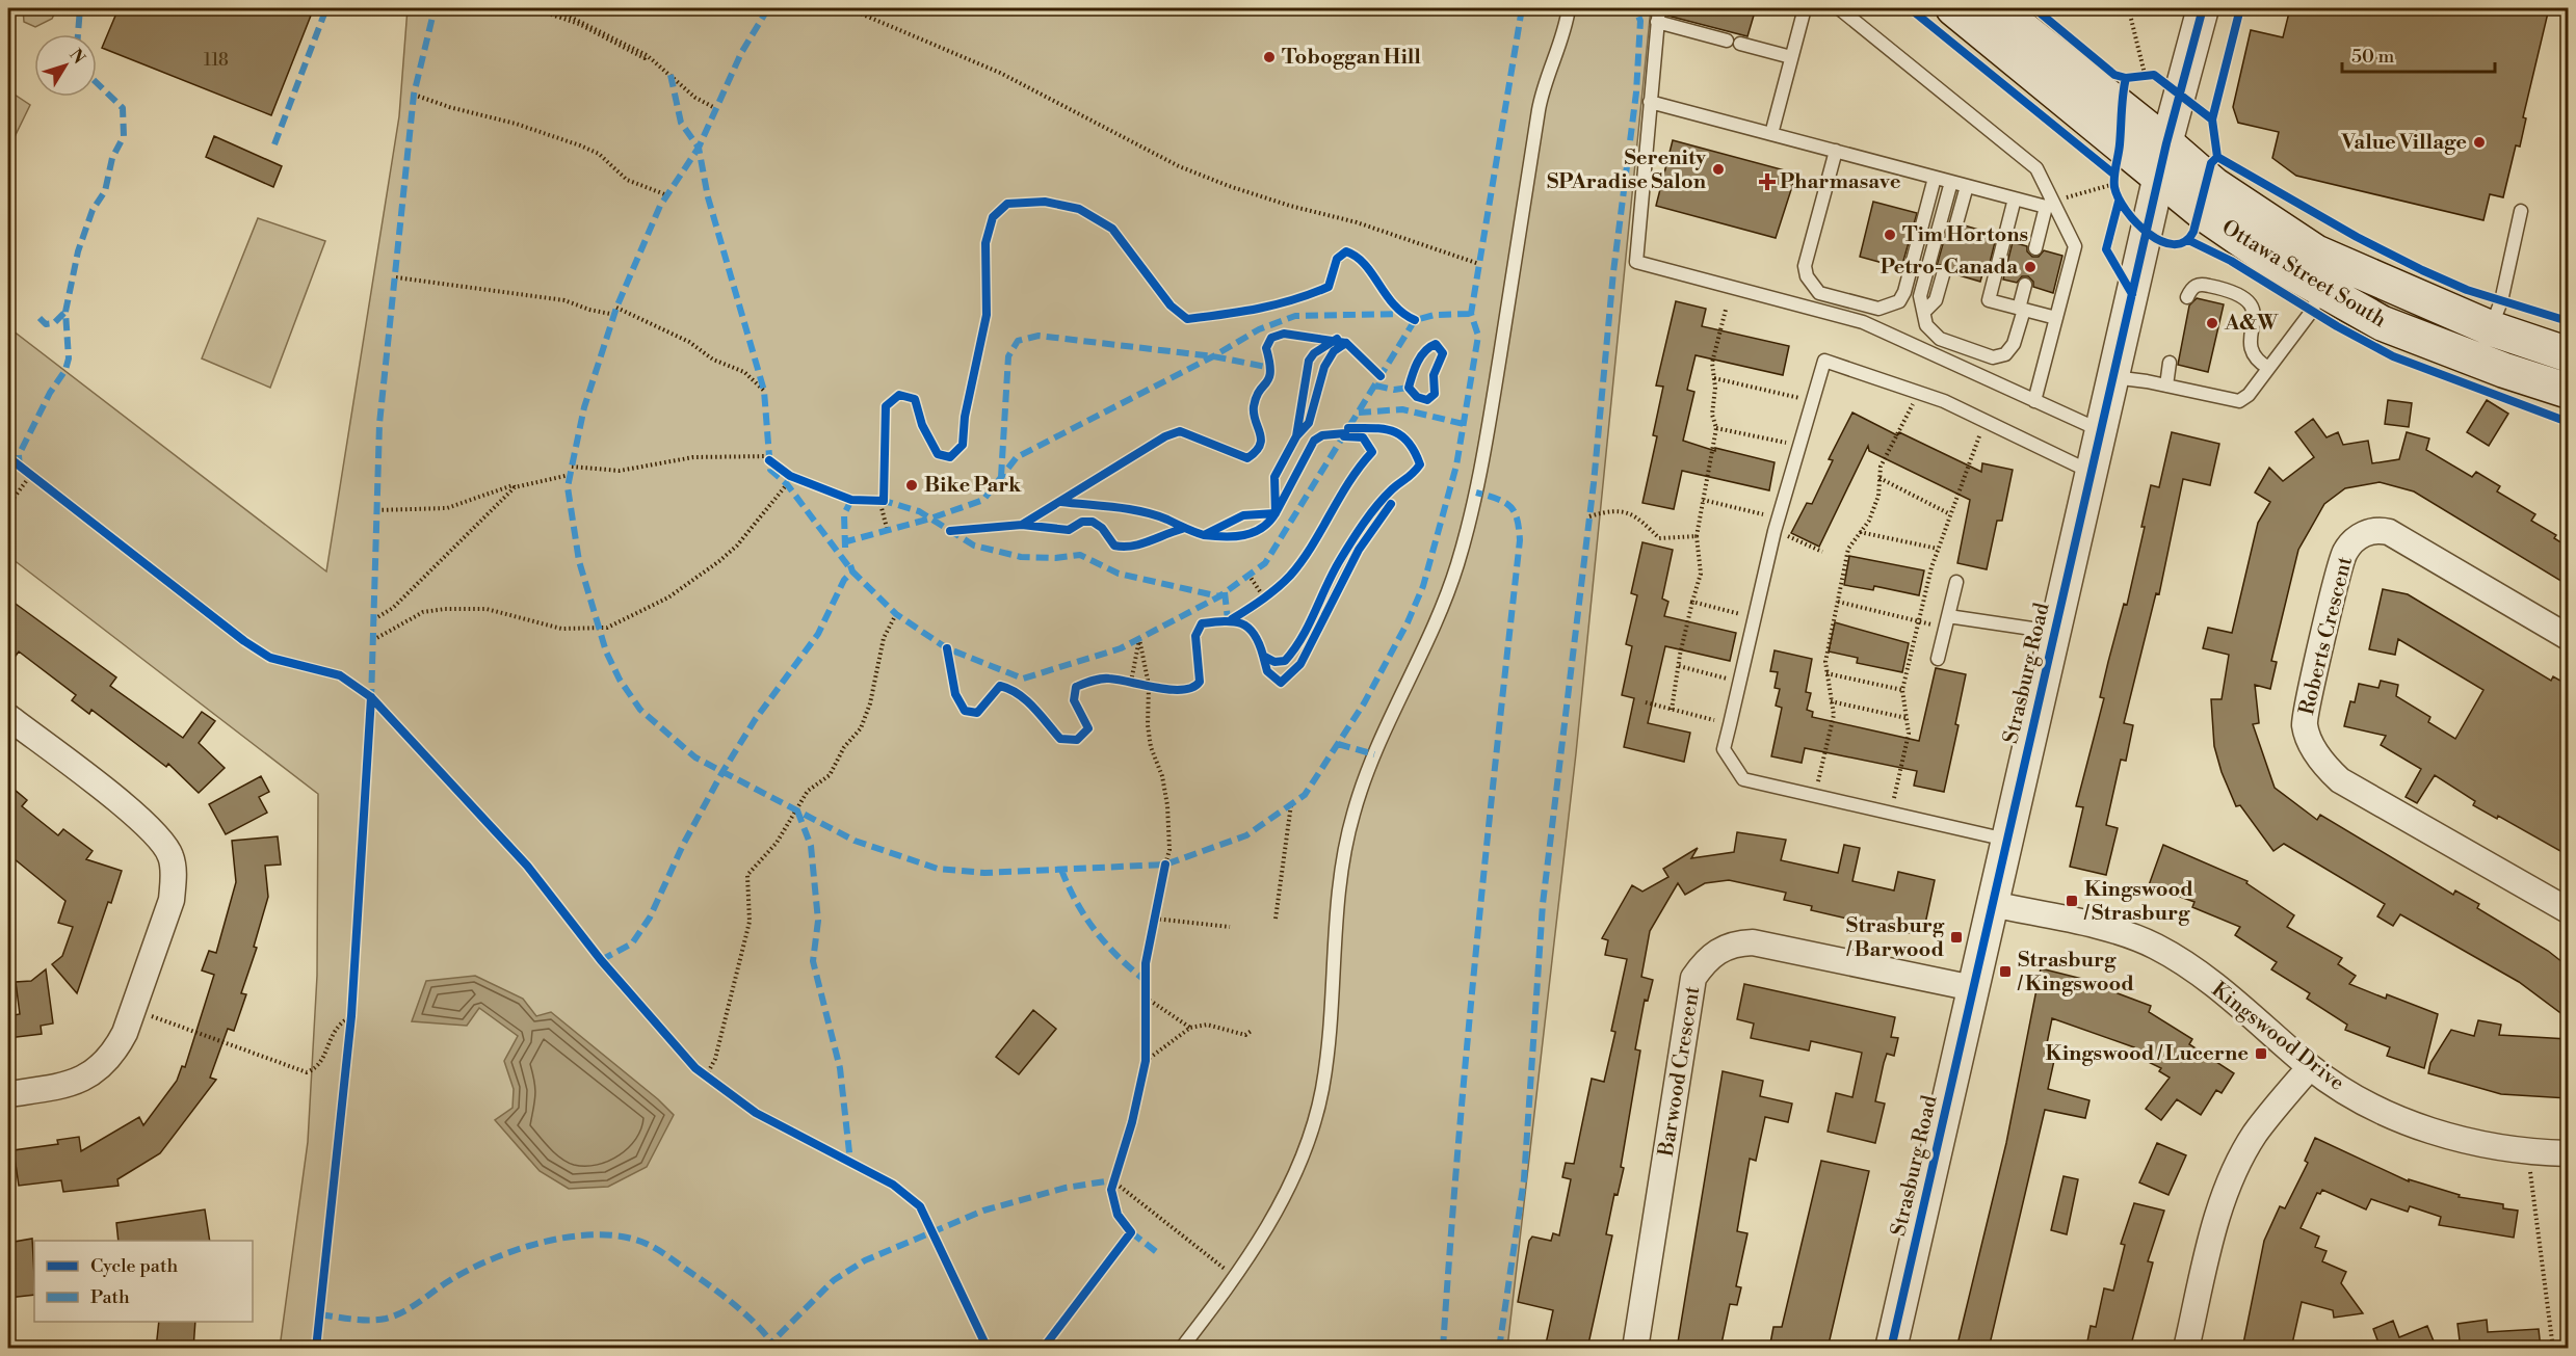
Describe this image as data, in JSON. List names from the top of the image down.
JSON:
{
  "streets": {
    "main road": ["Ottawa Street South"],
    "street": [
      "Roberts Crescent",
      "Strasburg Road",
      "Kingswood Drive",
      "Barwood Crescent"
    ]
  },
  "crossings": [
    ["Ottawa Street South", "Strasburg Road"],
    ["Strasburg Road", "Kingswood Drive"],
    ["Strasburg Road", "Barwood Crescent"]
  ],
  "places": {
    "other": [
      "Toboggan Hill",
      "Value Village",
      "Serenity SPAradise Salon",
      "Tim Hortons",
      "Petro-Canada",
      "A&W",
      "Bike Park"
    ],
    "health": ["Pharmasave"],
    "transit": [
      "Kingswood / Strasburg",
      "Strasburg / Barwood",
      "Strasburg / Kingswood",
      "Kingswood / Lucerne"
    ]
  },
  "house_numbers": ["118"],
  "legend": ["Cycle path", "Path"],
  "scale_bar": "50 m",
  "north": "top right"
}
